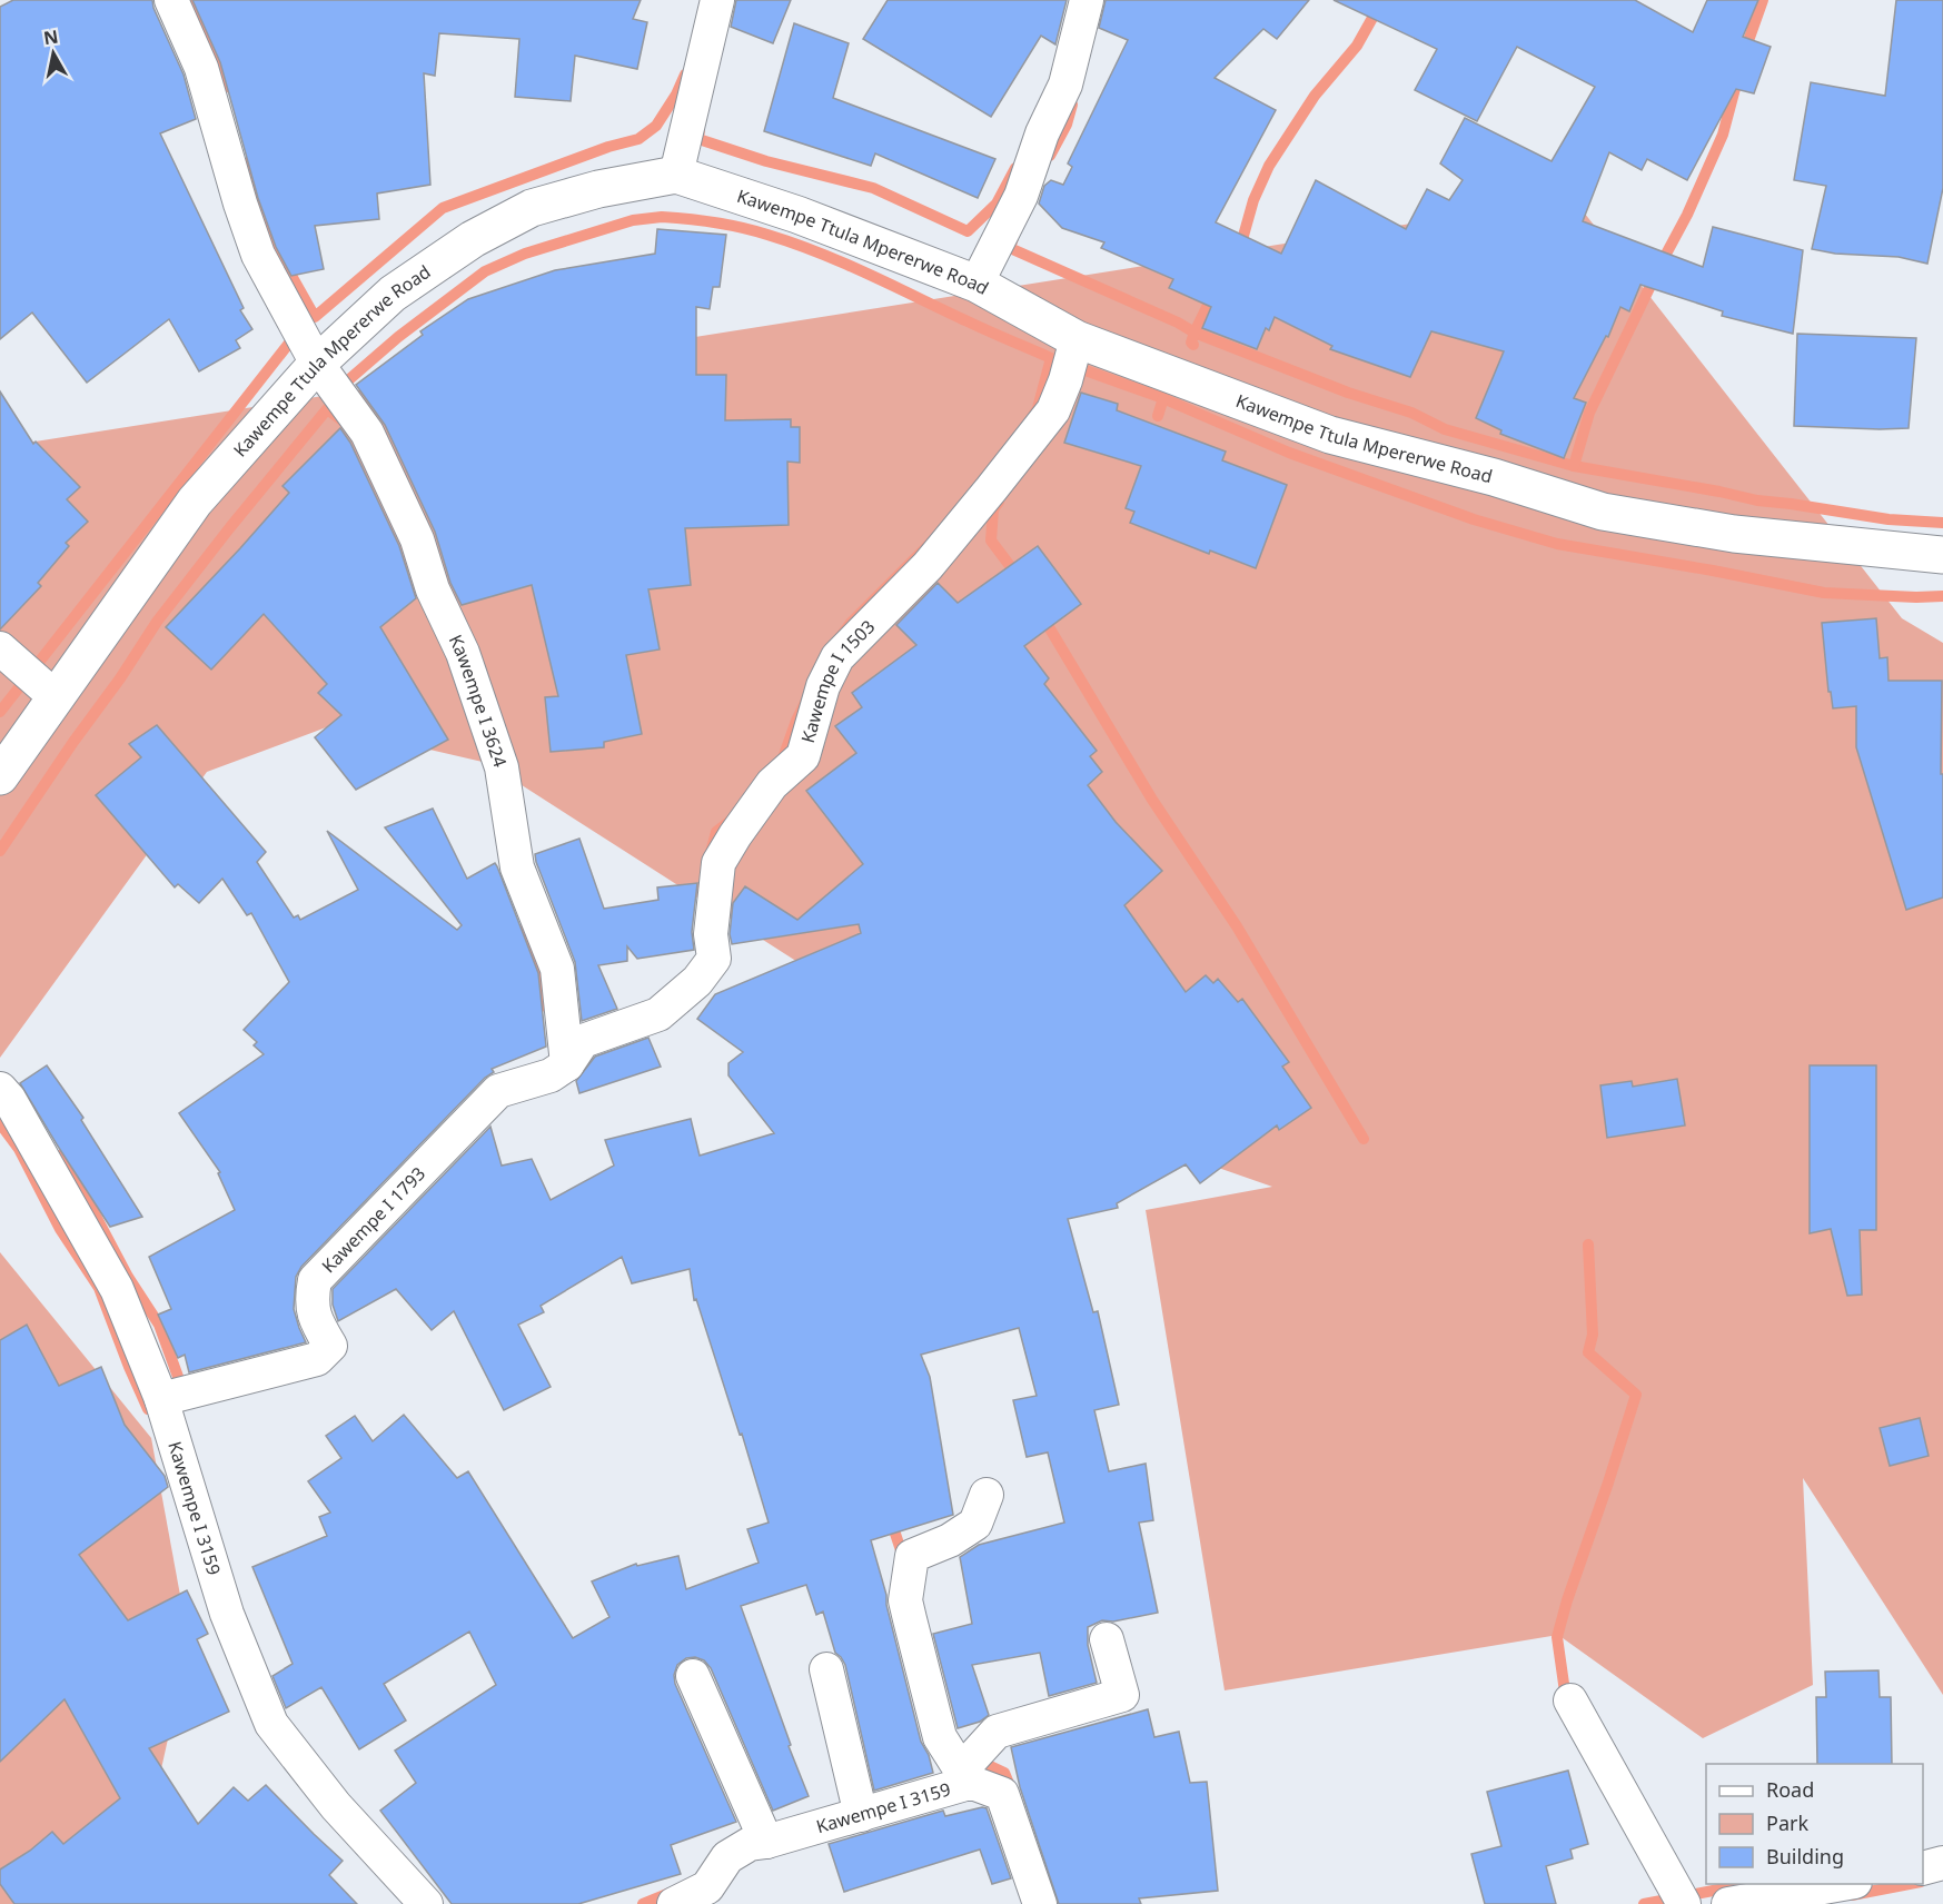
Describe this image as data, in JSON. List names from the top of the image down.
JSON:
{
  "streets": {
    "street": [
      "Kawempe Ttula Mpererwe Road",
      "Kawempe I 1503",
      "Kawempe I 3624",
      "Kawempe I 1793",
      "Kawempe I 3159"
    ]
  },
  "crossings": [
    ["Kawempe Ttula Mpererwe Road", "Kawempe I 1503"],
    ["Kawempe Ttula Mpererwe Road", "Kawempe I 3624"],
    ["Kawempe I 1503", "Kawempe I 3624"],
    ["Kawempe I 1503", "Kawempe I 1793"],
    ["Kawempe I 3624", "Kawempe I 1793"],
    ["Kawempe I 1793", "Kawempe I 3159"]
  ],
  "legend": ["Road", "Park", "Building"],
  "north": "top"
}
